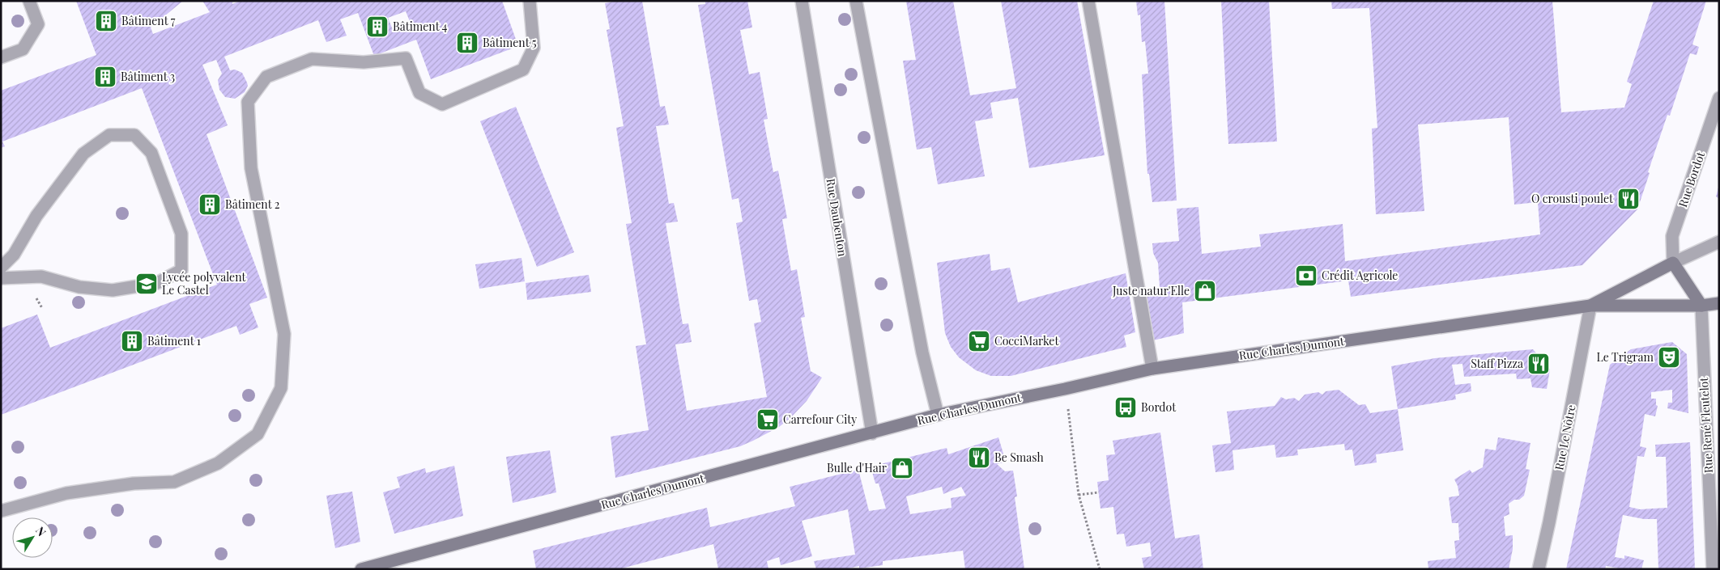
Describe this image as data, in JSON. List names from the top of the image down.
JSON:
{
  "streets": {
    "street": [
      "Rue Bordot",
      "Rue Daubenton",
      "Rue Charles Dumont",
      "Rue René Fleutelot",
      "Rue Le Nôtre"
    ]
  },
  "crossings": [
    ["Rue Bordot", "Rue Charles Dumont"],
    ["Rue Daubenton", "Rue Charles Dumont"],
    ["Rue Charles Dumont", "Rue René Fleutelot"],
    ["Rue Charles Dumont", "Rue Le Nôtre"]
  ],
  "places": {
    "building": [
      "Bâtiment 7",
      "Bâtiment 4",
      "Bâtiment 5",
      "Bâtiment 3",
      "Bâtiment 2",
      "Bâtiment 1"
    ],
    "restaurant": ["O crousti poulet", "Staff Pizza", "Be Smash"],
    "bank": ["Crédit Agricole"],
    "school or university": ["Lycée polyvalent Le Castel"],
    "shop": ["Juste natur'Elle", "Bulle d'Hair"],
    "supermarket": ["CocciMarket", "Carrefour City"],
    "theatre": ["Le Trigram"],
    "bus stop": ["Bordot"]
  },
  "north": "top right"
}
